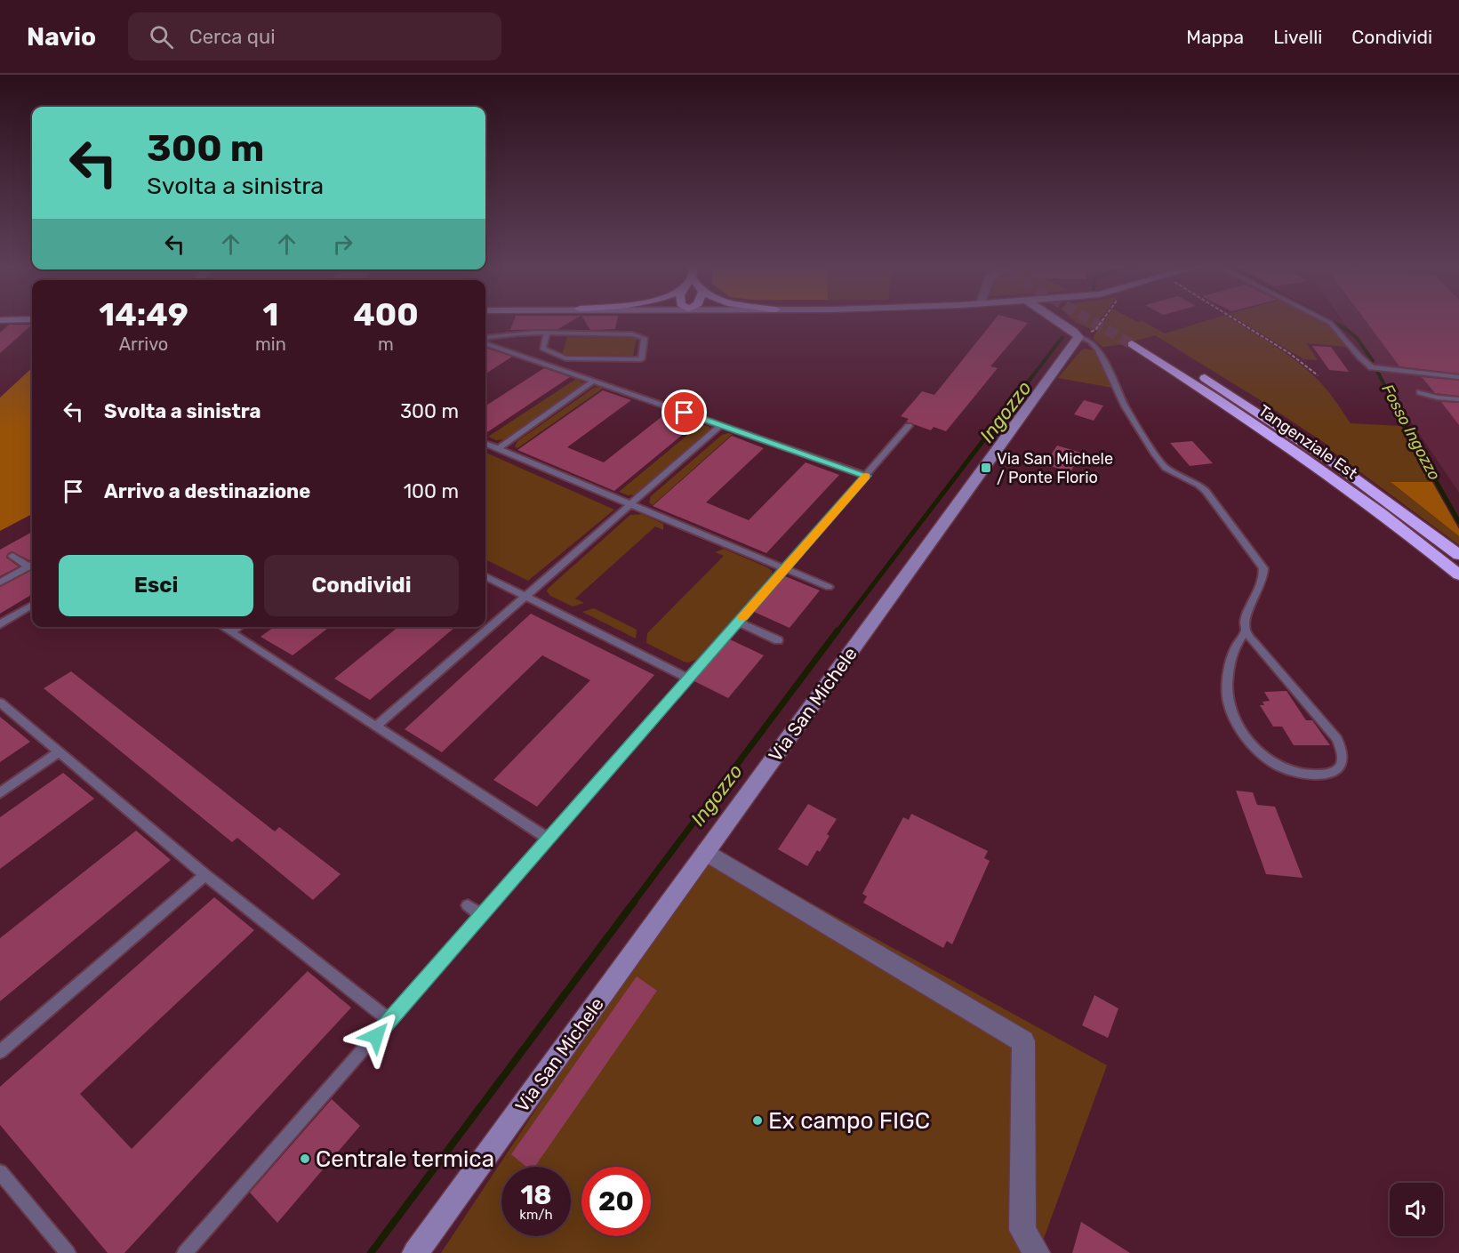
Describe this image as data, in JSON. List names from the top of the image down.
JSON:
{
  "streets": {
    "highway": ["Tangenziale Est"],
    "street": ["Via San Michele"]
  },
  "water": ["Ingozzo", "Fosso Ingozzo"],
  "places": {
    "transit": ["Via San Michele / Ponte Florio"],
    "other": ["Ex campo FIGC", "Centrale termica"]
  },
  "page": {
    "header": "Navio",
    "search": "Cerca qui",
    "nav": ["Mappa", "Livelli", "Condividi"],
    "turn": ["300 m", "Svolta a sinistra"],
    "eta": [
      "14:49",
      "Arrivo",
      "1",
      "min",
      "400",
      "m"
    ],
    "list": [
      {
        "name": "Svolta a sinistra",
        "value": "300 m"
      },
      {
        "name": "Arrivo a destinazione",
        "value": "100 m"
      }
    ],
    "buttons": ["Esci", "Condividi"],
    "speed": "18 km/h",
    "limit": "20"
  }
}
